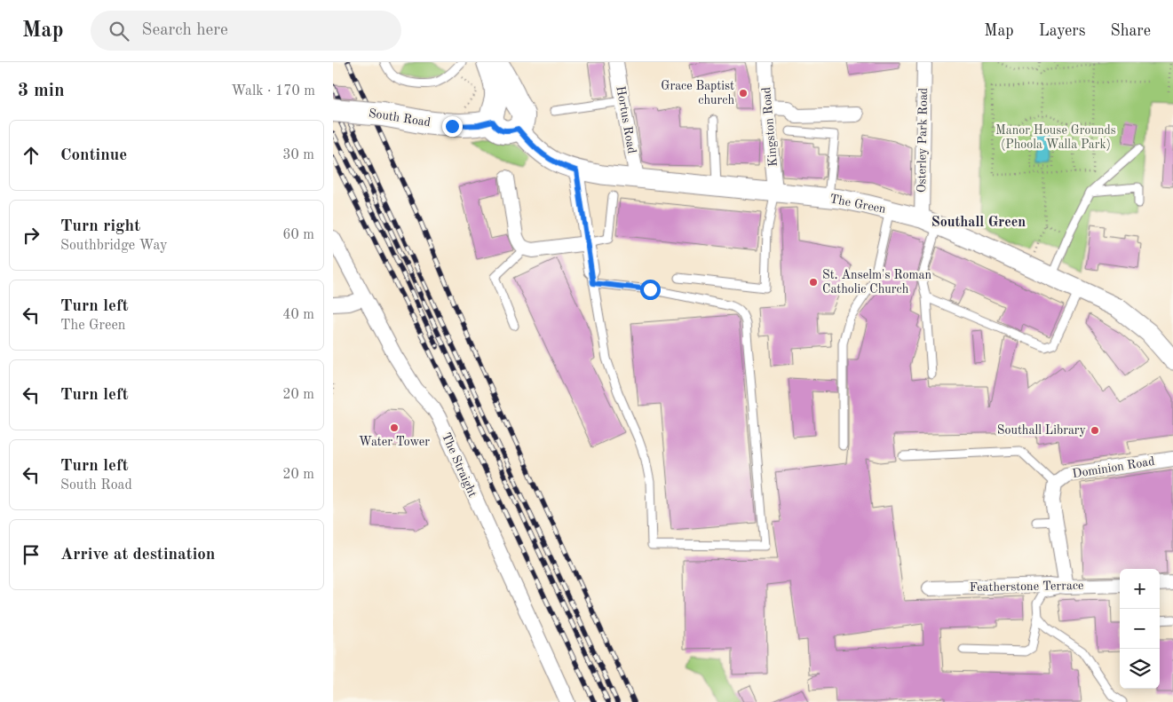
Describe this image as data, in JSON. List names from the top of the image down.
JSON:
{
  "streets": {
    "main road": ["South Road"],
    "street": [
      "Hortus Road",
      "Kingston Road",
      "Osterley Park Road",
      "The Green",
      "The Straight",
      "Dominion Road",
      "Featherstone Terrace"
    ]
  },
  "crossings": [
    ["South Road", "The Green"],
    ["Hortus Road", "The Green"],
    ["Kingston Road", "The Green"],
    ["Osterley Park Road", "The Green"]
  ],
  "districts": ["Southall Green"],
  "parks": ["Manor House Grounds (Phoola Walla Park)"],
  "places": [
    "Grace Baptist church",
    "St. Anselm's Roman Catholic Church",
    "Water Tower",
    "Southall Library"
  ],
  "page": {
    "header": "Map",
    "search": "Search here",
    "nav": ["Map", "Layers", "Share"],
    "heading": ["3 min", "Walk · 170 m"],
    "list": [
      ["Continue", "30 m"],
      ["Turn right", "Southbridge Way", "60 m"],
      ["Turn left", "The Green", "40 m"],
      ["Turn left", "20 m"],
      ["Turn left", "South Road", "20 m"],
      "Arrive at destination"
    ],
    "map_buttons": ["+", "−"]
  }
}
